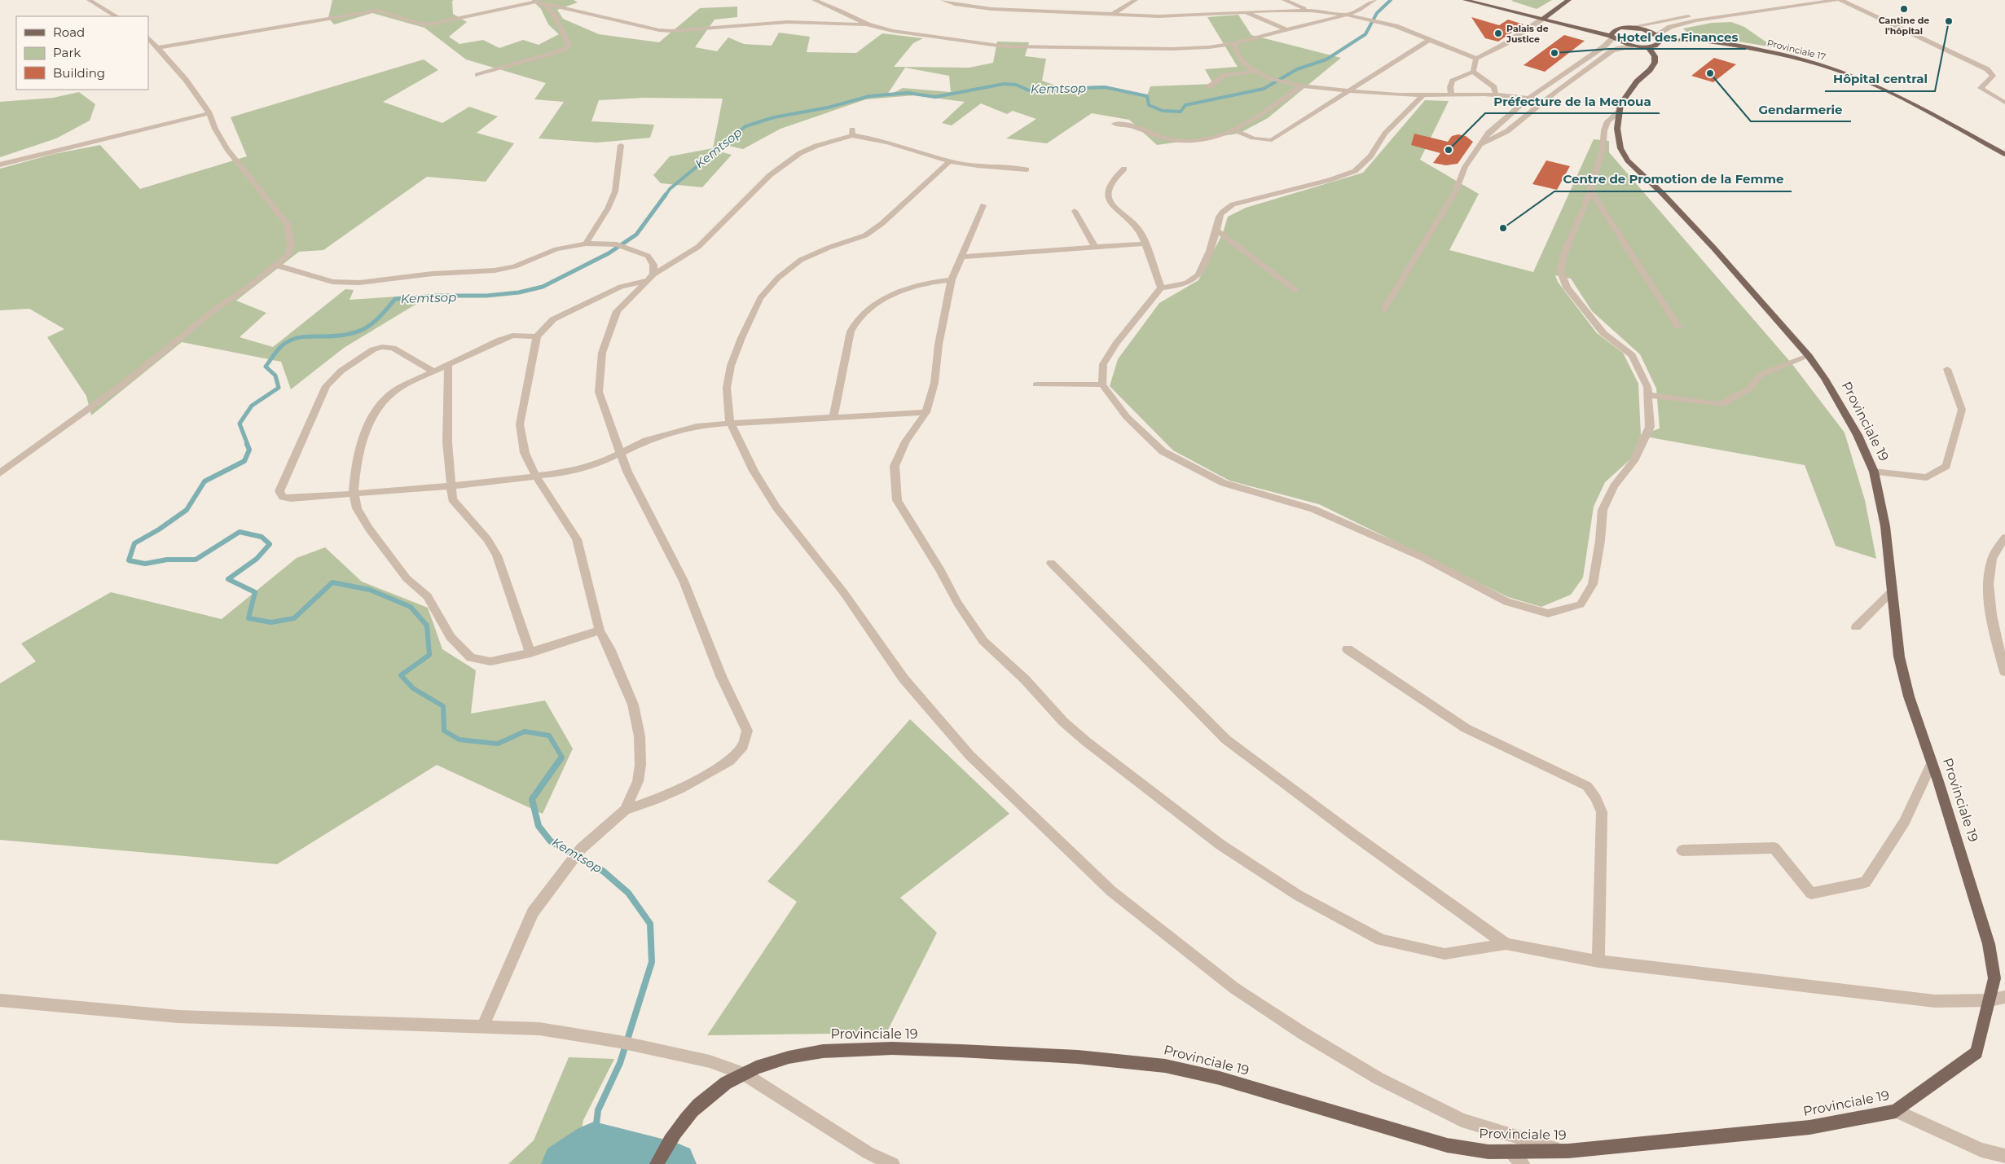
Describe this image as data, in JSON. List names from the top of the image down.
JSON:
{
  "streets": {
    "main road": ["Provinciale 17", "Provinciale 19"]
  },
  "water": ["Kemtsop"],
  "places": [
    "Cantine de l'hôpital",
    "Hôpital central",
    "Palais de Justice",
    "Hotel des Finances",
    "Gendarmerie",
    "Préfecture de la Menoua",
    "Centre de Promotion de la Femme"
  ],
  "legend": ["Road", "Park", "Building"]
}
